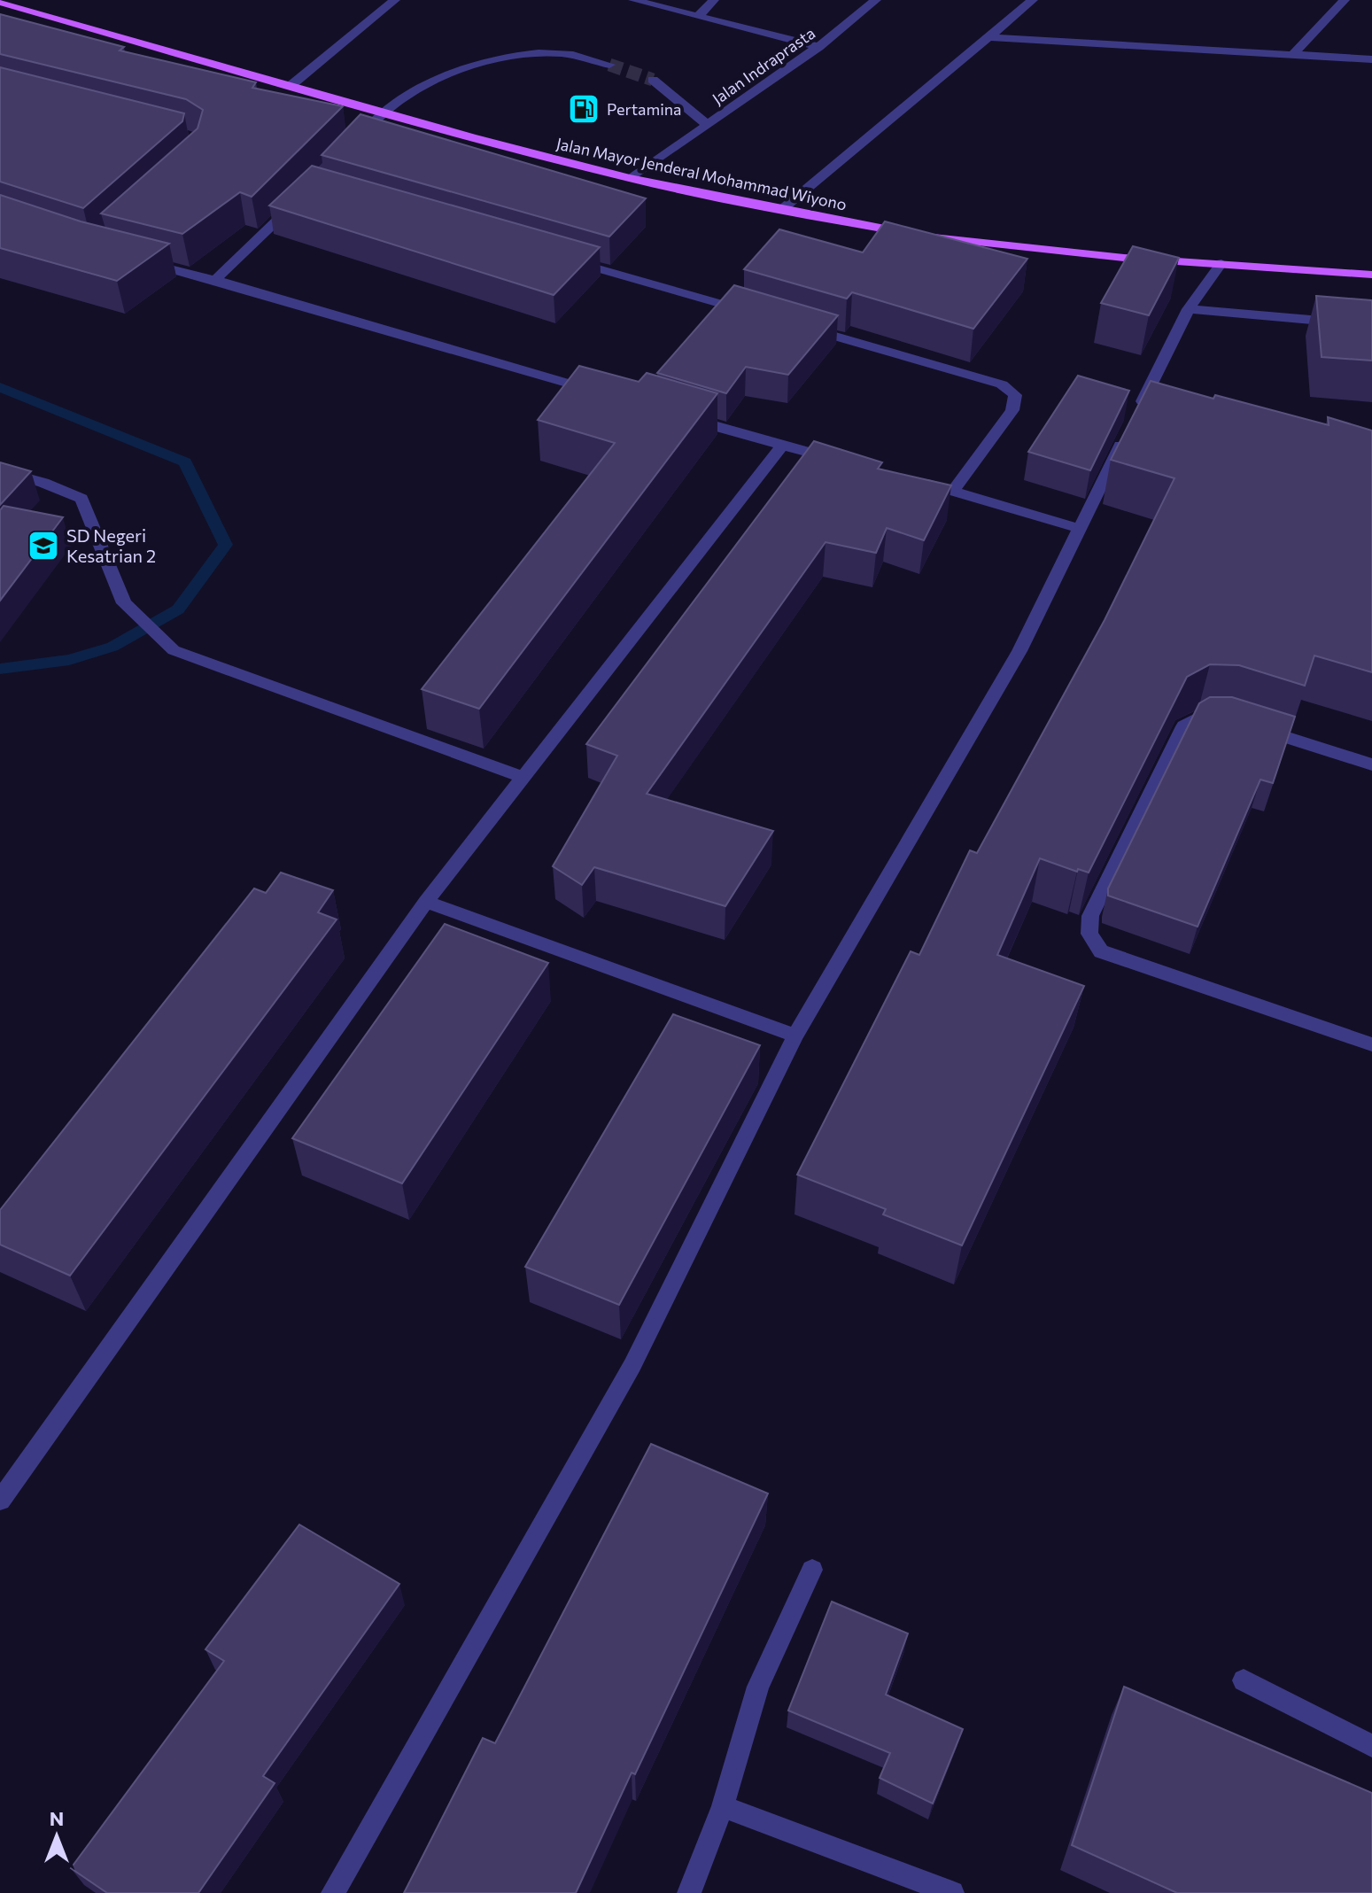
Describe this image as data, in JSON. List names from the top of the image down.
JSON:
{
  "streets": {
    "main road": ["Jalan Mayor Jenderal Mohammad Wiyono"],
    "street": ["Jalan Indraprasta"]
  },
  "crossings": [
    ["Jalan Indraprasta", "Jalan Mayor Jenderal Mohammad Wiyono"]
  ],
  "places": {
    "fuel station": ["Pertamina"],
    "school or university": ["SD Negeri Kesatrian 2"]
  },
  "north": "top"
}
